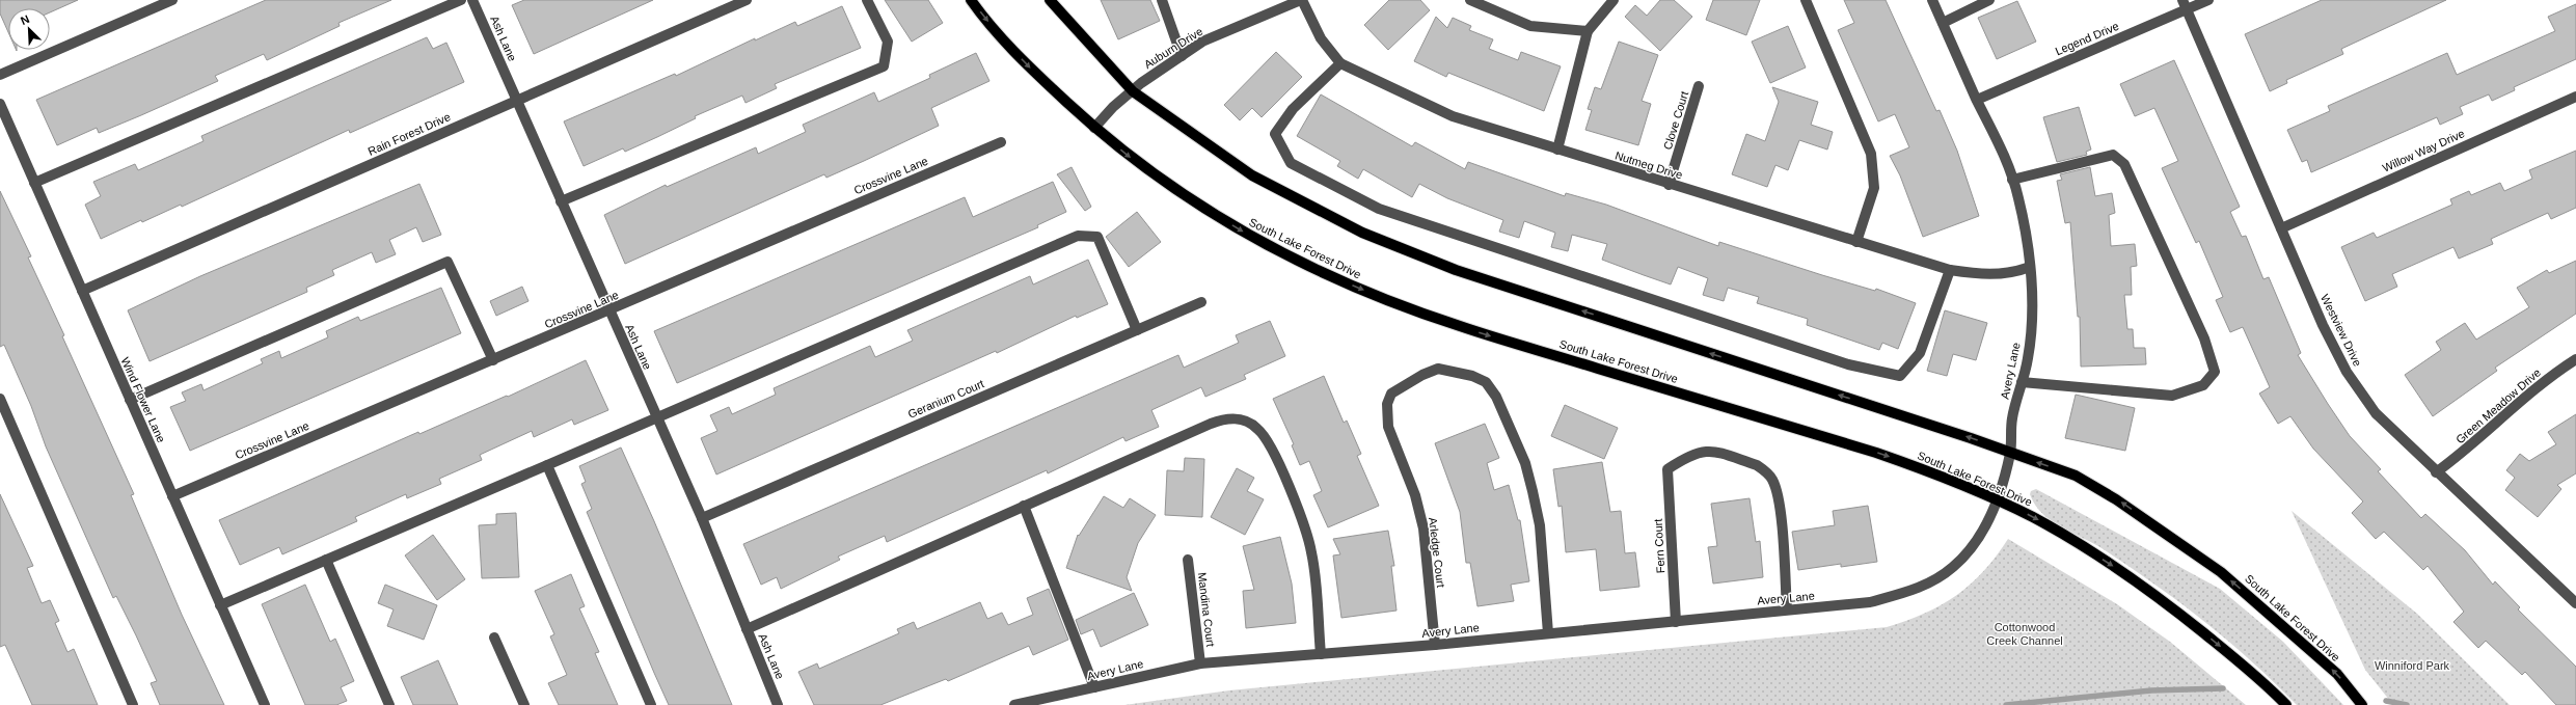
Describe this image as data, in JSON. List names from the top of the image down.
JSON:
{
  "streets": {
    "main road": ["South Lake Forest Drive"],
    "street": [
      "Ash Lane",
      "Legend Drive",
      "Auburn Drive",
      "Clove Court",
      "Rain Forest Drive",
      "Willow Way Drive",
      "Nutmeg Drive",
      "Crossvine Lane",
      "Westview Drive",
      "Avery Lane",
      "Geranium Court",
      "Wind Flower Lane",
      "Green Meadow Drive",
      "Fern Court",
      "Arledge Court",
      "Mandina Court"
    ]
  },
  "crossings": [
    ["Ash Lane", "Rain Forest Drive"],
    ["Ash Lane", "Crossvine Lane"],
    ["Ash Lane", "Geranium Court"],
    ["Legend Drive", "Westview Drive"],
    ["Legend Drive", "Avery Lane"],
    ["Auburn Drive", "Nutmeg Drive"],
    ["Auburn Drive", "South Lake Forest Drive"],
    ["Clove Court", "Nutmeg Drive"],
    ["Rain Forest Drive", "Wind Flower Lane"],
    ["Willow Way Drive", "Westview Drive"],
    ["Nutmeg Drive", "Avery Lane"],
    ["Crossvine Lane", "Wind Flower Lane"],
    ["South Lake Forest Drive", "Avery Lane"],
    ["Westview Drive", "Green Meadow Drive"],
    ["Avery Lane", "Fern Court"],
    ["Avery Lane", "Arledge Court"],
    ["Avery Lane", "Mandina Court"]
  ],
  "parks": ["Cottonwood Creek Channel", "Winniford Park"],
  "north": "top left"
}
